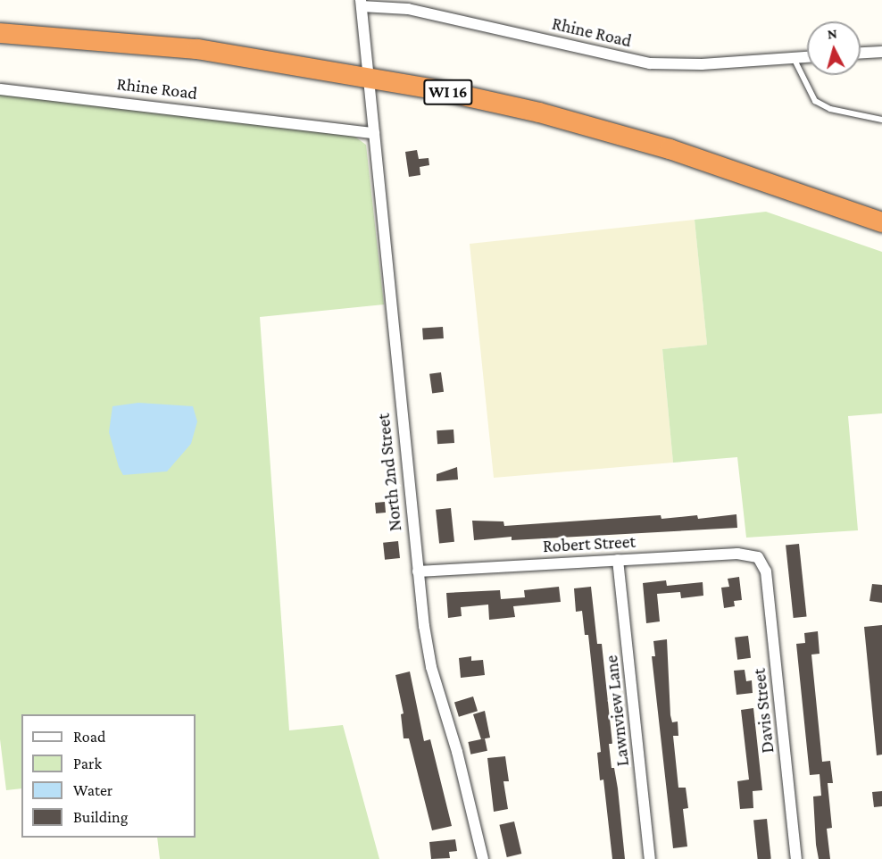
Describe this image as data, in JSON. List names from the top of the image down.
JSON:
{
  "streets": {
    "highway": ["WI 16"],
    "street": [
      "Rhine Road",
      "North 2nd Street",
      "Robert Street",
      "Lawnview Lane",
      "Davis Street"
    ]
  },
  "crossings": [
    ["Rhine Road", "North 2nd Street"],
    ["WI 16", "North 2nd Street"],
    ["North 2nd Street", "Robert Street"],
    ["Robert Street", "Lawnview Lane"],
    ["Robert Street", "Davis Street"]
  ],
  "legend": [
    "Road",
    "Park",
    "Water",
    "Building"
  ],
  "north": "top"
}
